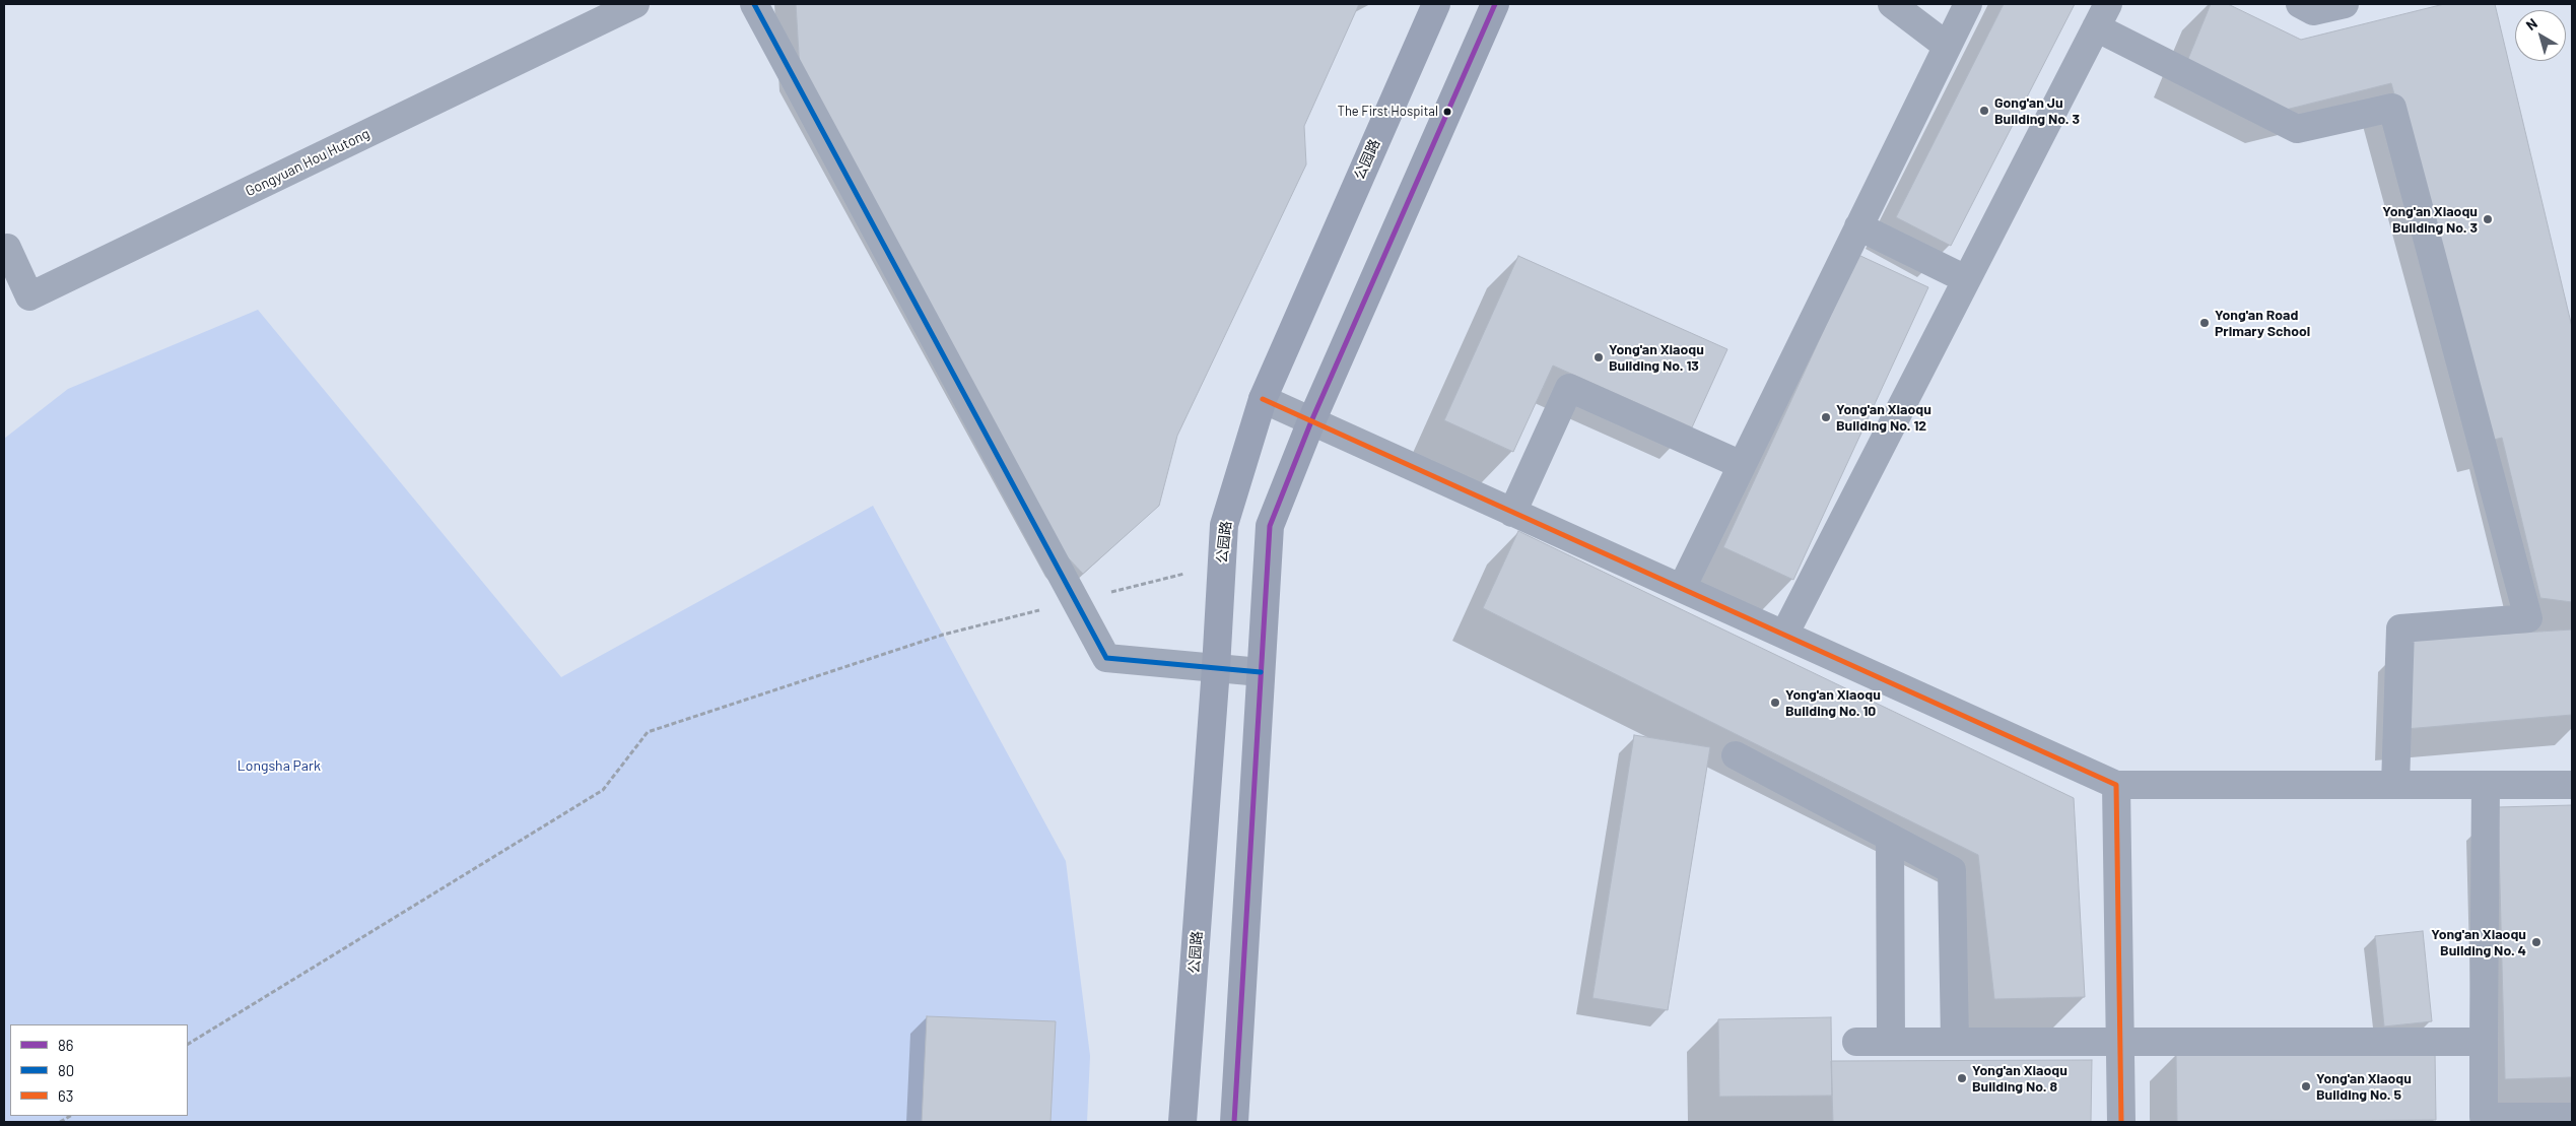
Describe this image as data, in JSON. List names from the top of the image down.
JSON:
{
  "streets": {
    "main road": ["公园路"],
    "street": ["Gongyuan Hou Hutong"]
  },
  "parks": ["Longsha Park"],
  "places": [
    "Gong'an Ju Building No. 3",
    "The First Hospital",
    "Yong'an Xiaoqu Building No. 3",
    "Yong'an Road Primary School",
    "Yong'an Xiaoqu Building No. 13",
    "Yong'an Xiaoqu Building No. 12",
    "Yong'an Xiaoqu Building No. 10",
    "Yong'an Xiaoqu Building No. 4",
    "Yong'an Xiaoqu Building No. 8",
    "Yong'an Xiaoqu Building No. 5"
  ],
  "lines": ["transit line 86", "transit line 80", "transit line 63"],
  "legend": ["86", "80", "63"],
  "north": "top left"
}
